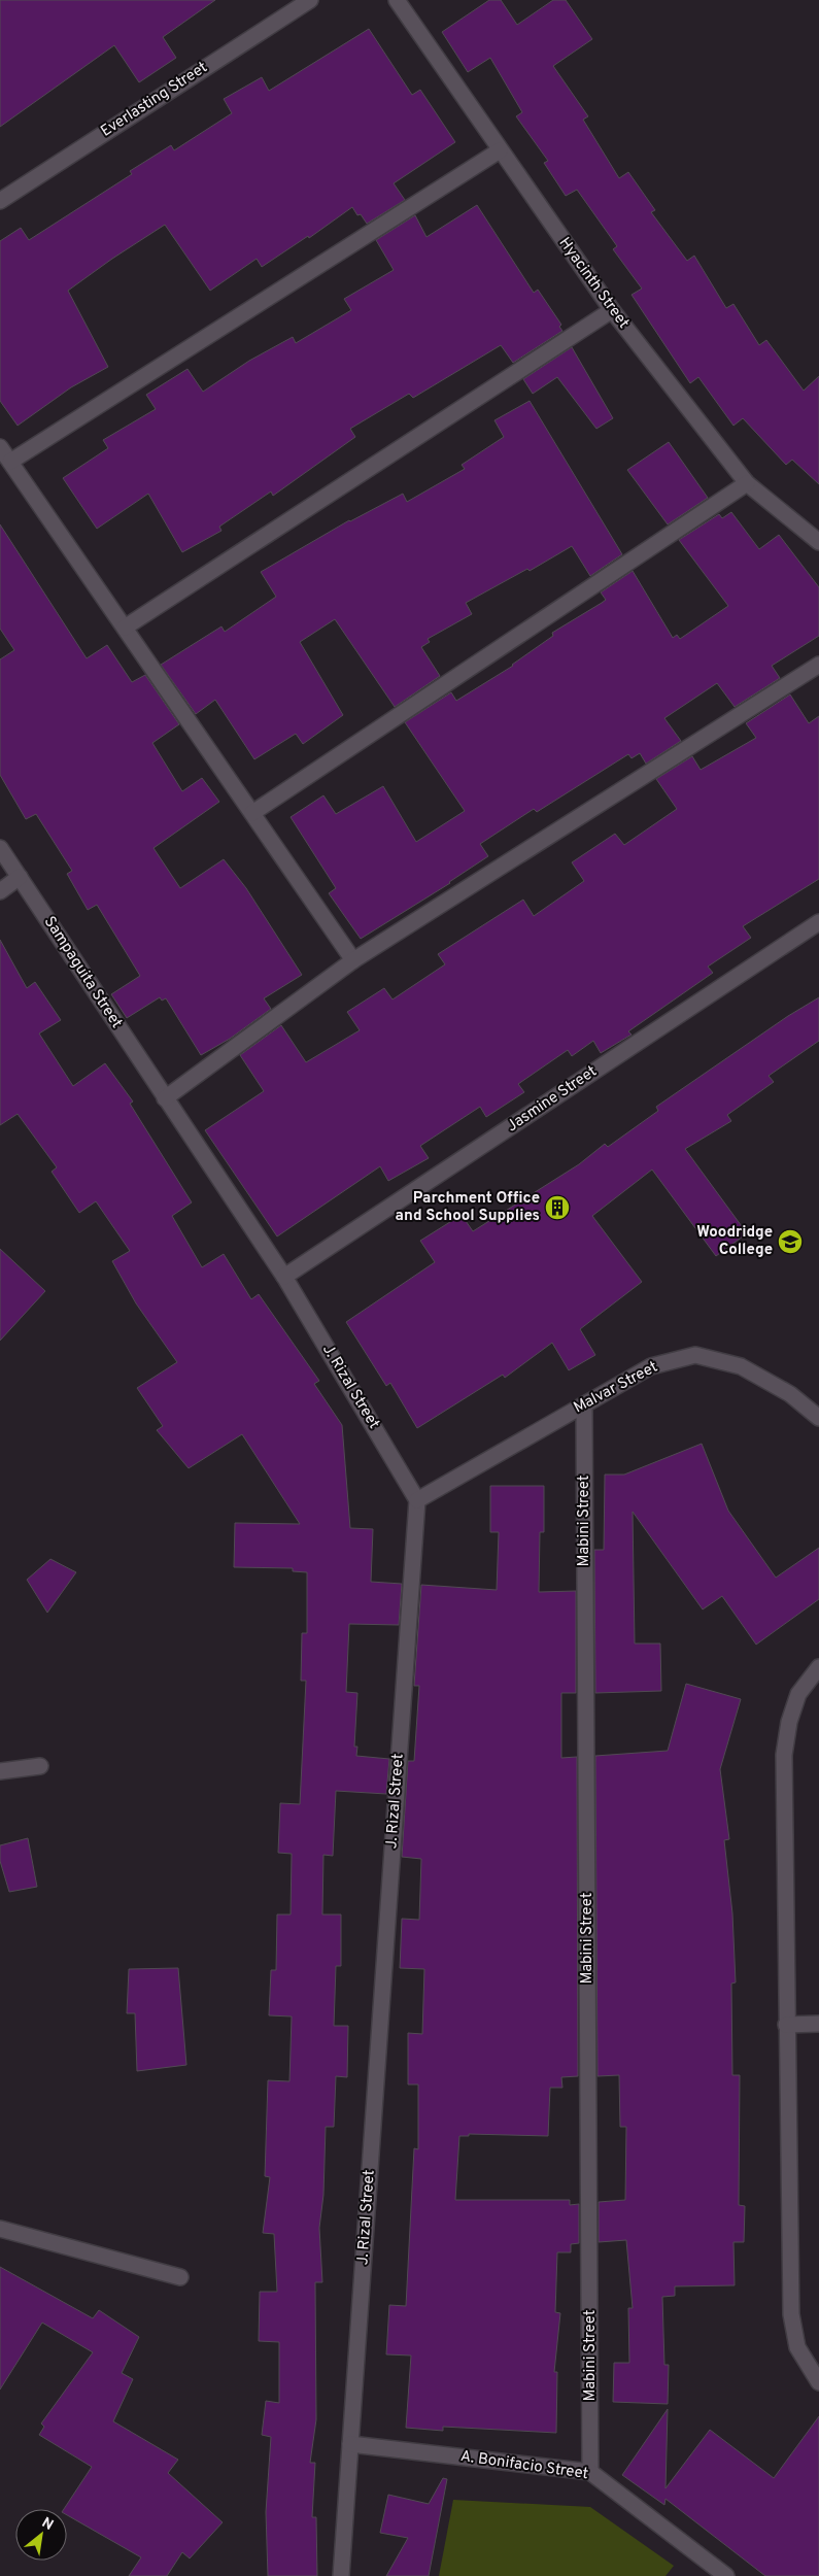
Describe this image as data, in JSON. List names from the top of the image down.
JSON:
{
  "streets": {
    "street": [
      "Everlasting Street",
      "Hyacinth Street",
      "Sampaguita Street",
      "Jasmine Street",
      "J. Rizal Street",
      "Malvar Street",
      "Mabini Street",
      "A. Bonifacio Street"
    ]
  },
  "crossings": [
    ["Sampaguita Street", "J. Rizal Street"],
    ["Jasmine Street", "J. Rizal Street"],
    ["J. Rizal Street", "Malvar Street"],
    ["J. Rizal Street", "A. Bonifacio Street"],
    ["Malvar Street", "Mabini Street"],
    ["Mabini Street", "A. Bonifacio Street"]
  ],
  "places": {
    "building": ["Parchment Office and School Supplies"],
    "school or university": ["Woodridge College"]
  },
  "north": "top right"
}
